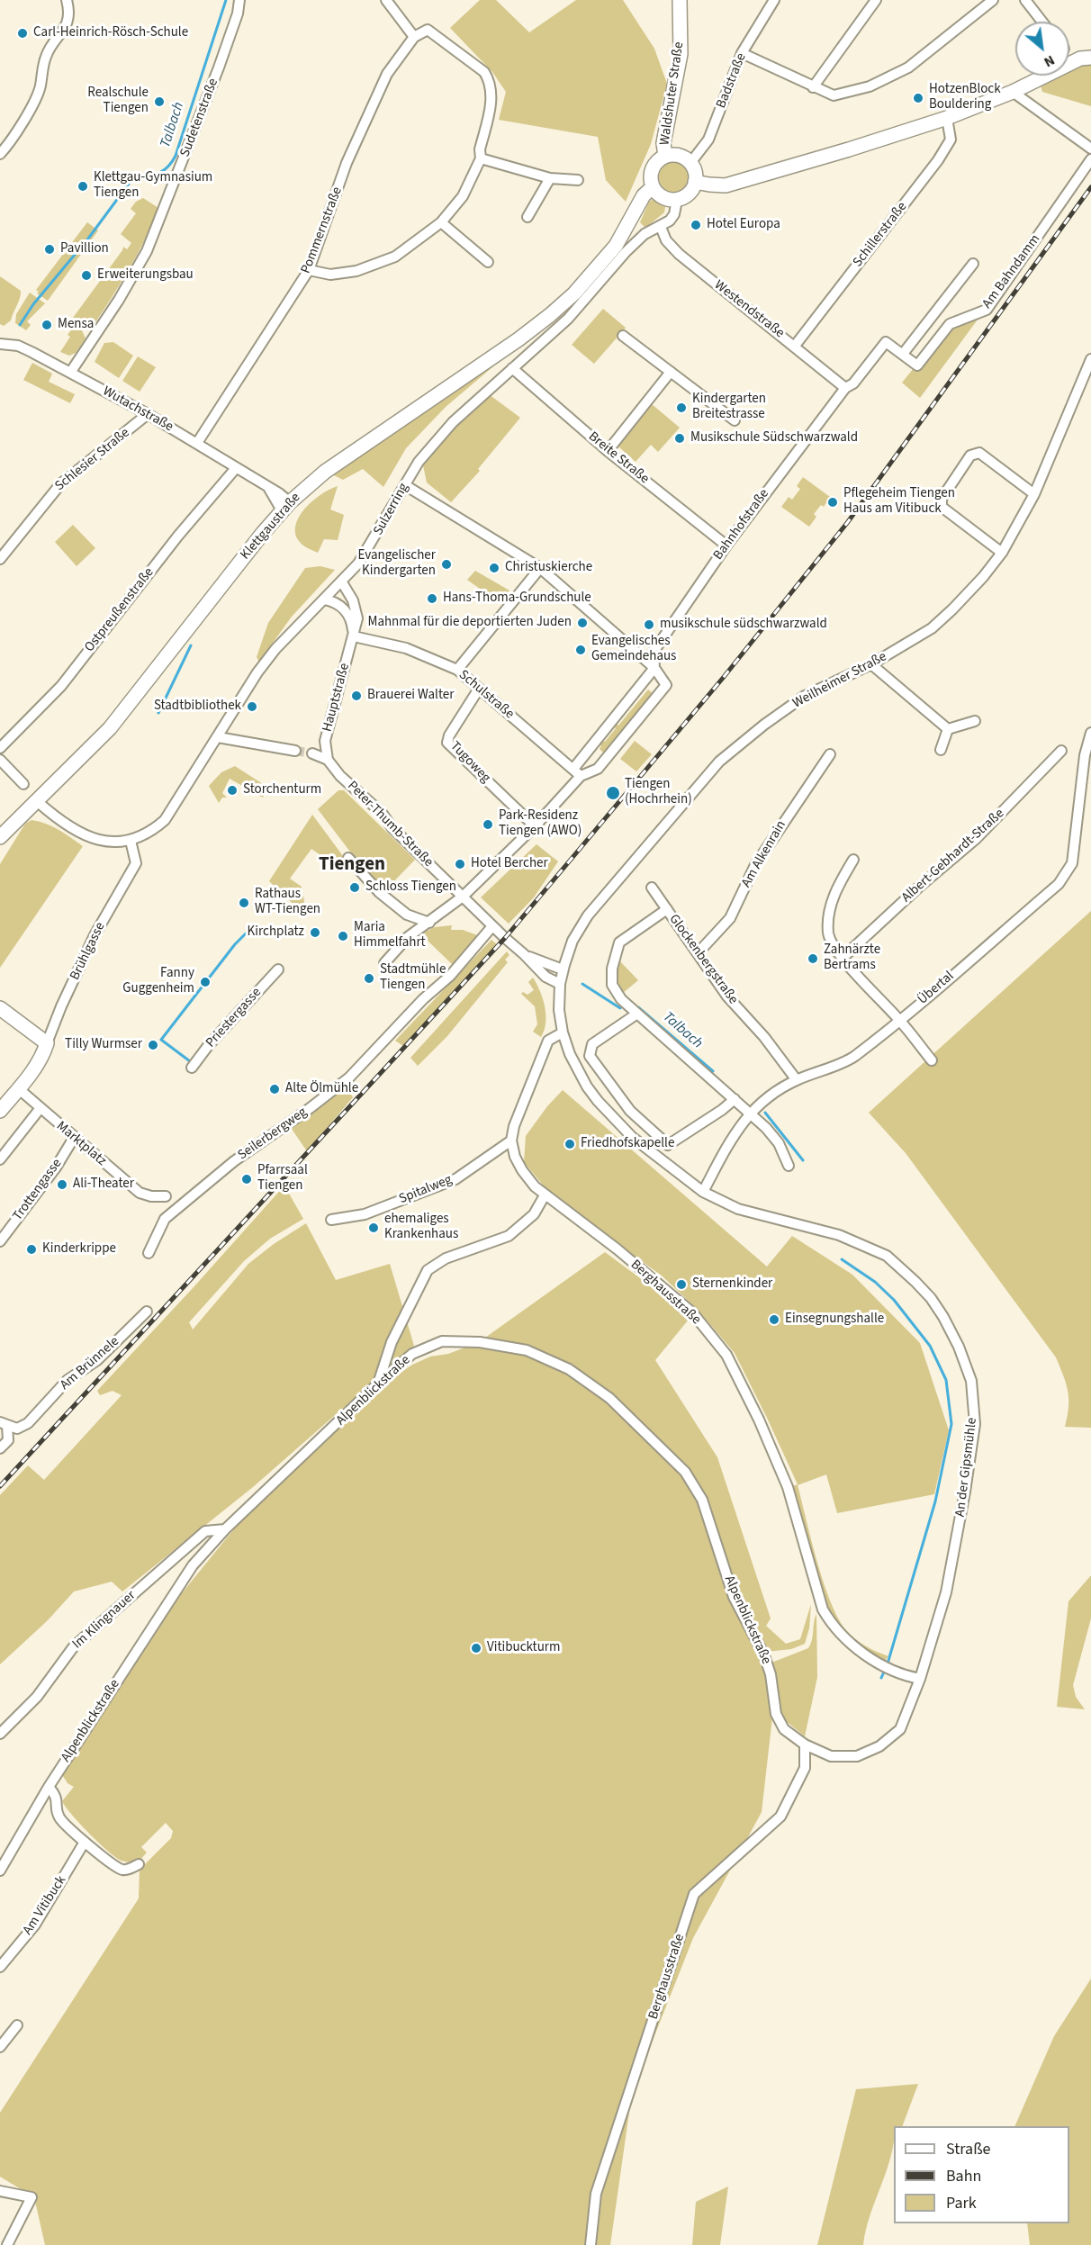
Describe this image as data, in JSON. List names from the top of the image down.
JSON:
{
  "streets": {
    "main road": ["Waldshuter Straße", "Klettgaustraße"],
    "street": [
      "Badstraße",
      "Sudetenstraße",
      "Pommernstraße",
      "Schillerstraße",
      "Am Bahndamm",
      "Westendstraße",
      "Wutachstraße",
      "Breite Straße",
      "Schlesier Straße",
      "Sulzerring",
      "Bahnhofstraße",
      "Ostpreußenstraße",
      "Weilheimer Straße",
      "Schulstraße",
      "Hauptstraße",
      "Tugoweg",
      "Peter-Thumb-Straße",
      "Am Alkenrain",
      "Albert-Gebhardt-Straße",
      "Brühlgasse",
      "Glockenbergstraße",
      "Übertal",
      "Priestergasse",
      "Seilerbergweg",
      "Marktplatz",
      "Trottengasse",
      "Spitalweg",
      "Berghausstraße",
      "Am Brünnele",
      "Alpenblickstraße",
      "An der Gipsmühle",
      "Im Klingnauer",
      "Am Vitibuck"
    ]
  },
  "crossings": [
    ["Badstraße", "Waldshuter Straße"],
    ["Badstraße", "Sulzerring"],
    ["Badstraße", "Klettgaustraße"],
    ["Waldshuter Straße", "Sulzerring"],
    ["Waldshuter Straße", "Klettgaustraße"],
    ["Sudetenstraße", "Wutachstraße"],
    ["Pommernstraße", "Wutachstraße"],
    ["Schillerstraße", "Westendstraße"],
    ["Westendstraße", "Sulzerring"],
    ["Westendstraße", "Bahnhofstraße"],
    ["Wutachstraße", "Schlesier Straße"],
    ["Wutachstraße", "Klettgaustraße"],
    ["Wutachstraße", "Ostpreußenstraße"],
    ["Breite Straße", "Sulzerring"],
    ["Breite Straße", "Bahnhofstraße"],
    ["Sulzerring", "Klettgaustraße"],
    ["Sulzerring", "Hauptstraße"],
    ["Sulzerring", "Brühlgasse"],
    ["Bahnhofstraße", "Schulstraße"],
    ["Bahnhofstraße", "Tugoweg"],
    ["Bahnhofstraße", "Peter-Thumb-Straße"],
    ["Weilheimer Straße", "Peter-Thumb-Straße"],
    ["Weilheimer Straße", "An der Gipsmühle"],
    ["Schulstraße", "Hauptstraße"],
    ["Schulstraße", "Tugoweg"],
    ["Hauptstraße", "Peter-Thumb-Straße"],
    ["Peter-Thumb-Straße", "Seilerbergweg"],
    ["Peter-Thumb-Straße", "An der Gipsmühle"],
    ["Am Alkenrain", "Glockenbergstraße"],
    ["Glockenbergstraße", "Übertal"],
    ["Übertal", "An der Gipsmühle"],
    ["Marktplatz", "Trottengasse"],
    ["Spitalweg", "Berghausstraße"],
    ["Berghausstraße", "Alpenblickstraße"],
    ["Berghausstraße", "An der Gipsmühle"],
    ["Alpenblickstraße", "An der Gipsmühle"],
    ["Alpenblickstraße", "Im Klingnauer"]
  ],
  "districts": ["Tiengen"],
  "water": ["Talbach"],
  "places": [
    "Carl-Heinrich-Rösch-Schule",
    "HotzenBlock Bouldering",
    "Realschule Tiengen",
    "Klettgau-Gymnasium Tiengen",
    "Hotel Europa",
    "Pavillion",
    "Erweiterungsbau",
    "Mensa",
    "Kindergarten Breitestrasse",
    "Musikschule Südschwarzwald",
    "Pflegeheim Tiengen Haus am Vitibuck",
    "Evangelischer Kindergarten",
    "Christuskierche",
    "Hans-Thoma-Grundschule",
    "Mahnmal für die deportierten Juden",
    "musikschule südschwarzwald",
    "Evangelisches Gemeindehaus",
    "Brauerei Walter",
    "Stadtbibliothek",
    "Storchenturm",
    "Tiengen (Hochrhein)",
    "Park-Residenz Tiengen (AWO)",
    "Hotel Bercher",
    "Schloss Tiengen",
    "Rathaus WT-Tiengen",
    "Kirchplatz",
    "Maria Himmelfahrt",
    "Zahnärzte Bertrams",
    "Stadtmühle Tiengen",
    "Fanny Guggenheim",
    "Tilly Wurmser",
    "Alte Ölmühle",
    "Friedhofskapelle",
    "Pfarrsaal Tiengen",
    "Ali-Theater",
    "ehemaliges Krankenhaus",
    "Kinderkrippe",
    "Sternenkinder",
    "Einsegnungshalle",
    "Vitibuckturm"
  ],
  "legend": ["Straße", "Bahn", "Park"],
  "north": "bottom right"
}
